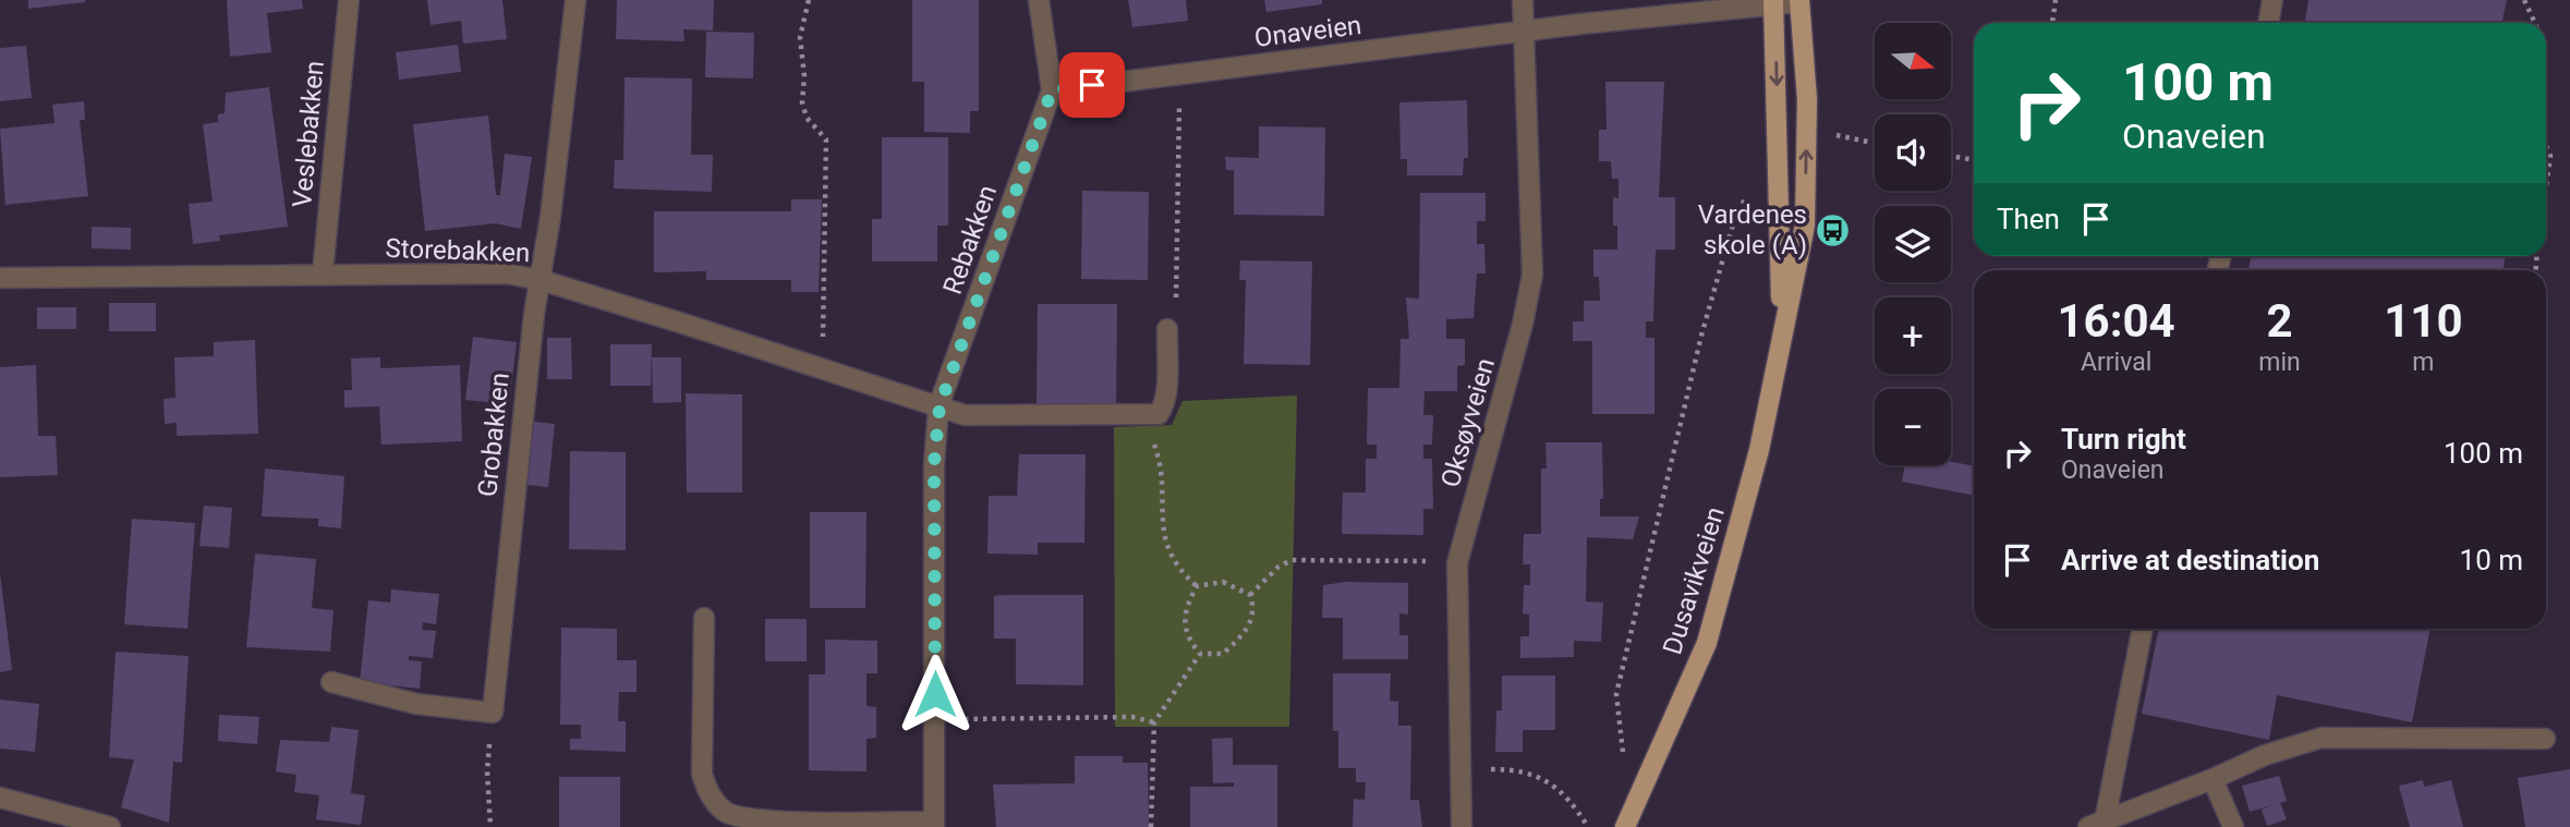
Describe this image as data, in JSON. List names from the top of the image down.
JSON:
{
  "streets": {
    "main road": ["Dusavikveien"],
    "street": [
      "Onaveien",
      "Veslebakken",
      "Rebakken",
      "Storebakken",
      "Oksøyveien",
      "Grobakken"
    ]
  },
  "crossings": [
    ["Onaveien", "Rebakken"],
    ["Onaveien", "Oksøyveien"],
    ["Onaveien", "Dusavikveien"],
    ["Veslebakken", "Storebakken"],
    ["Rebakken", "Storebakken"],
    ["Storebakken", "Grobakken"]
  ],
  "places": {
    "bus stop": ["Vardenes skole (A)"]
  },
  "north": "right",
  "page": {
    "map_buttons": ["+", "−"],
    "turn": ["100 m", "Onaveien"],
    "then": "Then",
    "eta": [
      "16:04",
      "Arrival",
      "2",
      "min",
      "110",
      "m"
    ],
    "list": [
      {
        "name": "Turn right",
        "note": "Onaveien",
        "value": "100 m"
      },
      {
        "name": "Arrive at destination",
        "value": "10 m"
      }
    ]
  }
}
